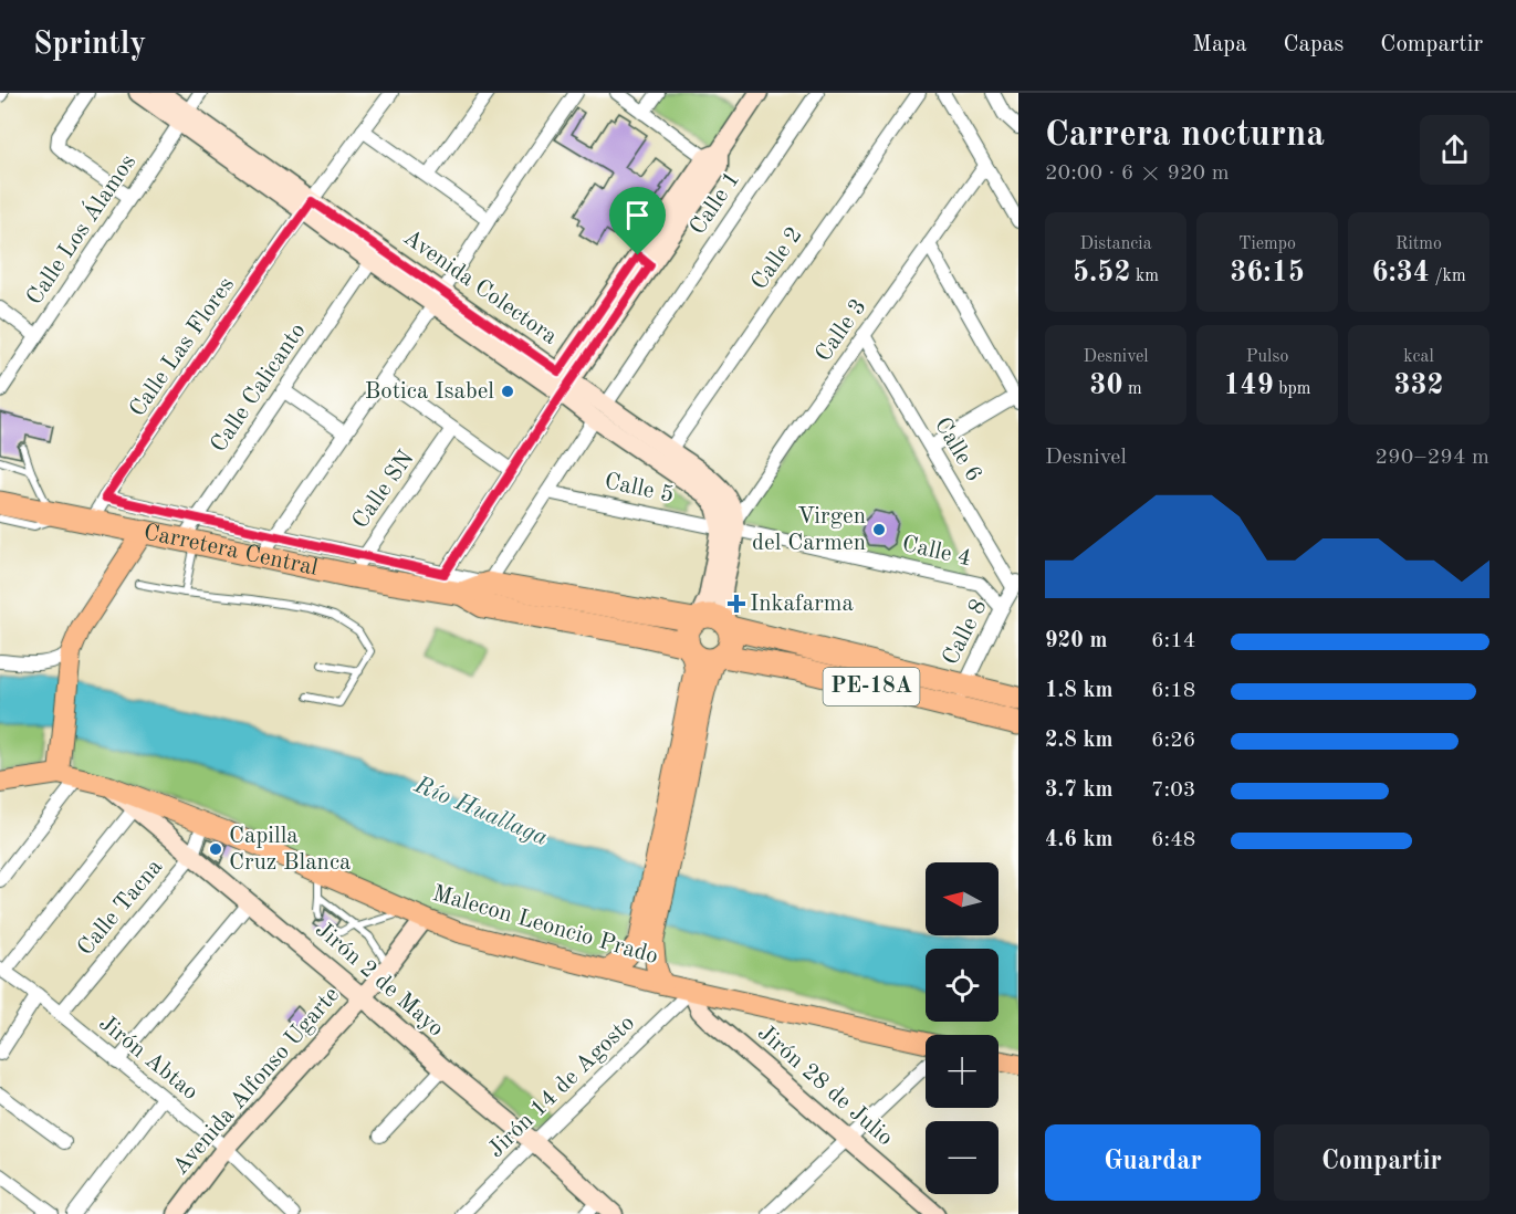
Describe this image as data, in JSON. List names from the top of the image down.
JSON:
{
  "streets": {
    "highway": ["Carretera Central", "PE-18A"],
    "main road": ["Malecon Leoncio Prado"],
    "street": [
      "Calle 1",
      "Calle Los Álamos",
      "Calle 2",
      "Avenida Colectora",
      "Calle 3",
      "Calle Las Flores",
      "Calle Calicanto",
      "Calle 6",
      "Calle 5",
      "Calle SN",
      "Calle 4",
      "Calle 8",
      "Calle Tacna",
      "Jirón 2 de Mayo",
      "Jirón Abtao",
      "Avenida Alfonso Ugarte",
      "Jirón 28 de Julio",
      "Jirón 14 de Agosto"
    ]
  },
  "crossings": [
    ["Calle 1", "Avenida Colectora"],
    ["Calle 1", "Calle 5"],
    ["Calle 1", "Carretera Central"],
    ["Calle Los Álamos", "Avenida Colectora"],
    ["Calle 2", "Avenida Colectora"],
    ["Avenida Colectora", "Calle 3"],
    ["Avenida Colectora", "Calle Las Flores"],
    ["Avenida Colectora", "Calle Calicanto"],
    ["Avenida Colectora", "Calle 5"],
    ["Avenida Colectora", "Calle 4"],
    ["Calle 3", "Calle 6"],
    ["Calle 3", "Calle 5"],
    ["Calle 3", "Calle 4"],
    ["Calle Las Flores", "Carretera Central"],
    ["Calle Calicanto", "Carretera Central"],
    ["Calle 6", "Calle 8"],
    ["Calle 5", "Calle 4"],
    ["Calle SN", "Carretera Central"],
    ["Carretera Central", "PE-18A"],
    ["Calle 4", "Calle 8"],
    ["Calle 8", "PE-18A"],
    ["Calle Tacna", "Malecon Leoncio Prado"],
    ["Calle Tacna", "Jirón 2 de Mayo"],
    ["Calle Tacna", "Jirón Abtao"],
    ["Malecon Leoncio Prado", "Jirón 2 de Mayo"],
    ["Malecon Leoncio Prado", "Avenida Alfonso Ugarte"],
    ["Malecon Leoncio Prado", "Jirón 28 de Julio"],
    ["Malecon Leoncio Prado", "Jirón 14 de Agosto"],
    ["Jirón 2 de Mayo", "Avenida Alfonso Ugarte"],
    ["Jirón 2 de Mayo", "Jirón 14 de Agosto"],
    ["Jirón Abtao", "Avenida Alfonso Ugarte"],
    ["Jirón 28 de Julio", "Jirón 14 de Agosto"]
  ],
  "water": ["Río Huallaga"],
  "places": {
    "other": ["Botica Isabel", "Virgen del Carmen", "Capilla Cruz Blanca"],
    "health": ["Inkafarma"]
  },
  "north": "left",
  "page": {
    "header": "Sprintly",
    "nav": ["Mapa", "Capas", "Compartir"],
    "heading": ["Carrera nocturna", "20:00 · 6 × 920 m"],
    "stats": [
      ["Distancia", "5.52 km"],
      ["Tiempo", "36:15"],
      ["Ritmo", "6:34 /km"],
      ["Desnivel", "30 m"],
      ["Pulso", "149 bpm"],
      ["kcal", "332"]
    ],
    "chart": ["Desnivel", "290–294 m"],
    "list": [
      {
        "name": "920 m",
        "note": "6:14"
      },
      {
        "name": "1.8 km",
        "note": "6:18"
      },
      {
        "name": "2.8 km",
        "note": "6:26"
      },
      {
        "name": "3.7 km",
        "note": "7:03"
      },
      {
        "name": "4.6 km",
        "note": "6:48"
      }
    ],
    "map_buttons": ["+", "−"],
    "buttons": ["Guardar", "Compartir"]
  }
}
